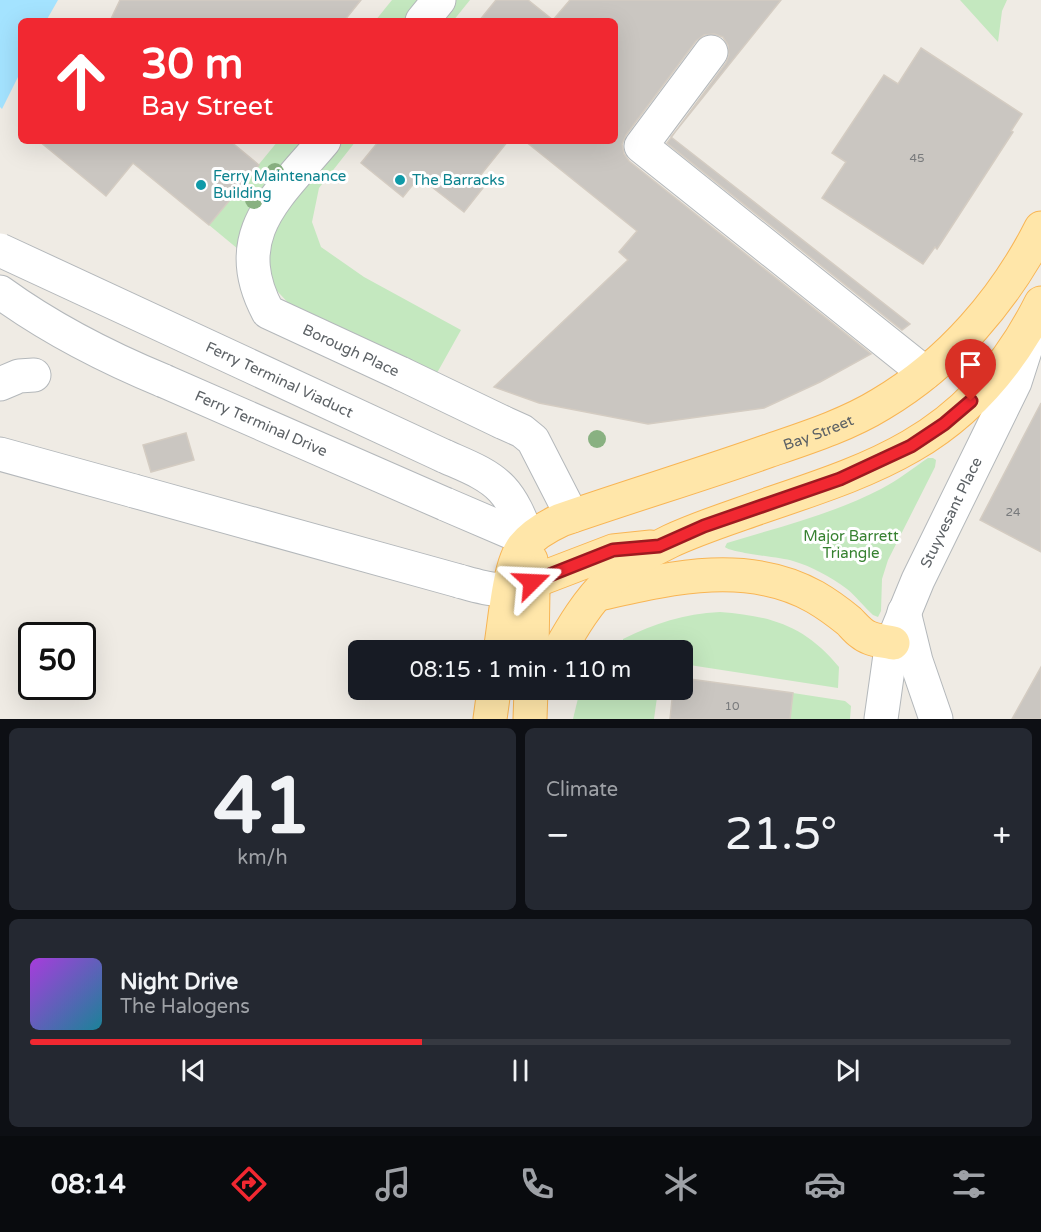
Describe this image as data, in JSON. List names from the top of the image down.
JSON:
{
  "streets": {
    "main road": ["Bay Street"],
    "street": [
      "Borough Place",
      "Ferry Terminal Viaduct",
      "Ferry Terminal Drive",
      "Stuyvesant Place"
    ]
  },
  "crossings": [
    ["Borough Place", "Bay Street"],
    ["Ferry Terminal Viaduct", "Ferry Terminal Drive"],
    ["Ferry Terminal Viaduct", "Bay Street"],
    ["Ferry Terminal Drive", "Bay Street"]
  ],
  "parks": ["Major Barrett Triangle"],
  "places": ["The Barracks", "Ferry Maintenance Building"],
  "house_numbers": ["45", "24", "10"],
  "page": {
    "turn": ["30 m", "Bay Street"],
    "limit": "50",
    "trip": "08:15 · 1 min · 110 m",
    "tile": [
      ["41", "km/h"],
      "Climate"
    ],
    "heat": ["−", "21.5°", "+"],
    "song": ["Night Drive", "The Halogens"],
    "tabs": "08:14"
  }
}
